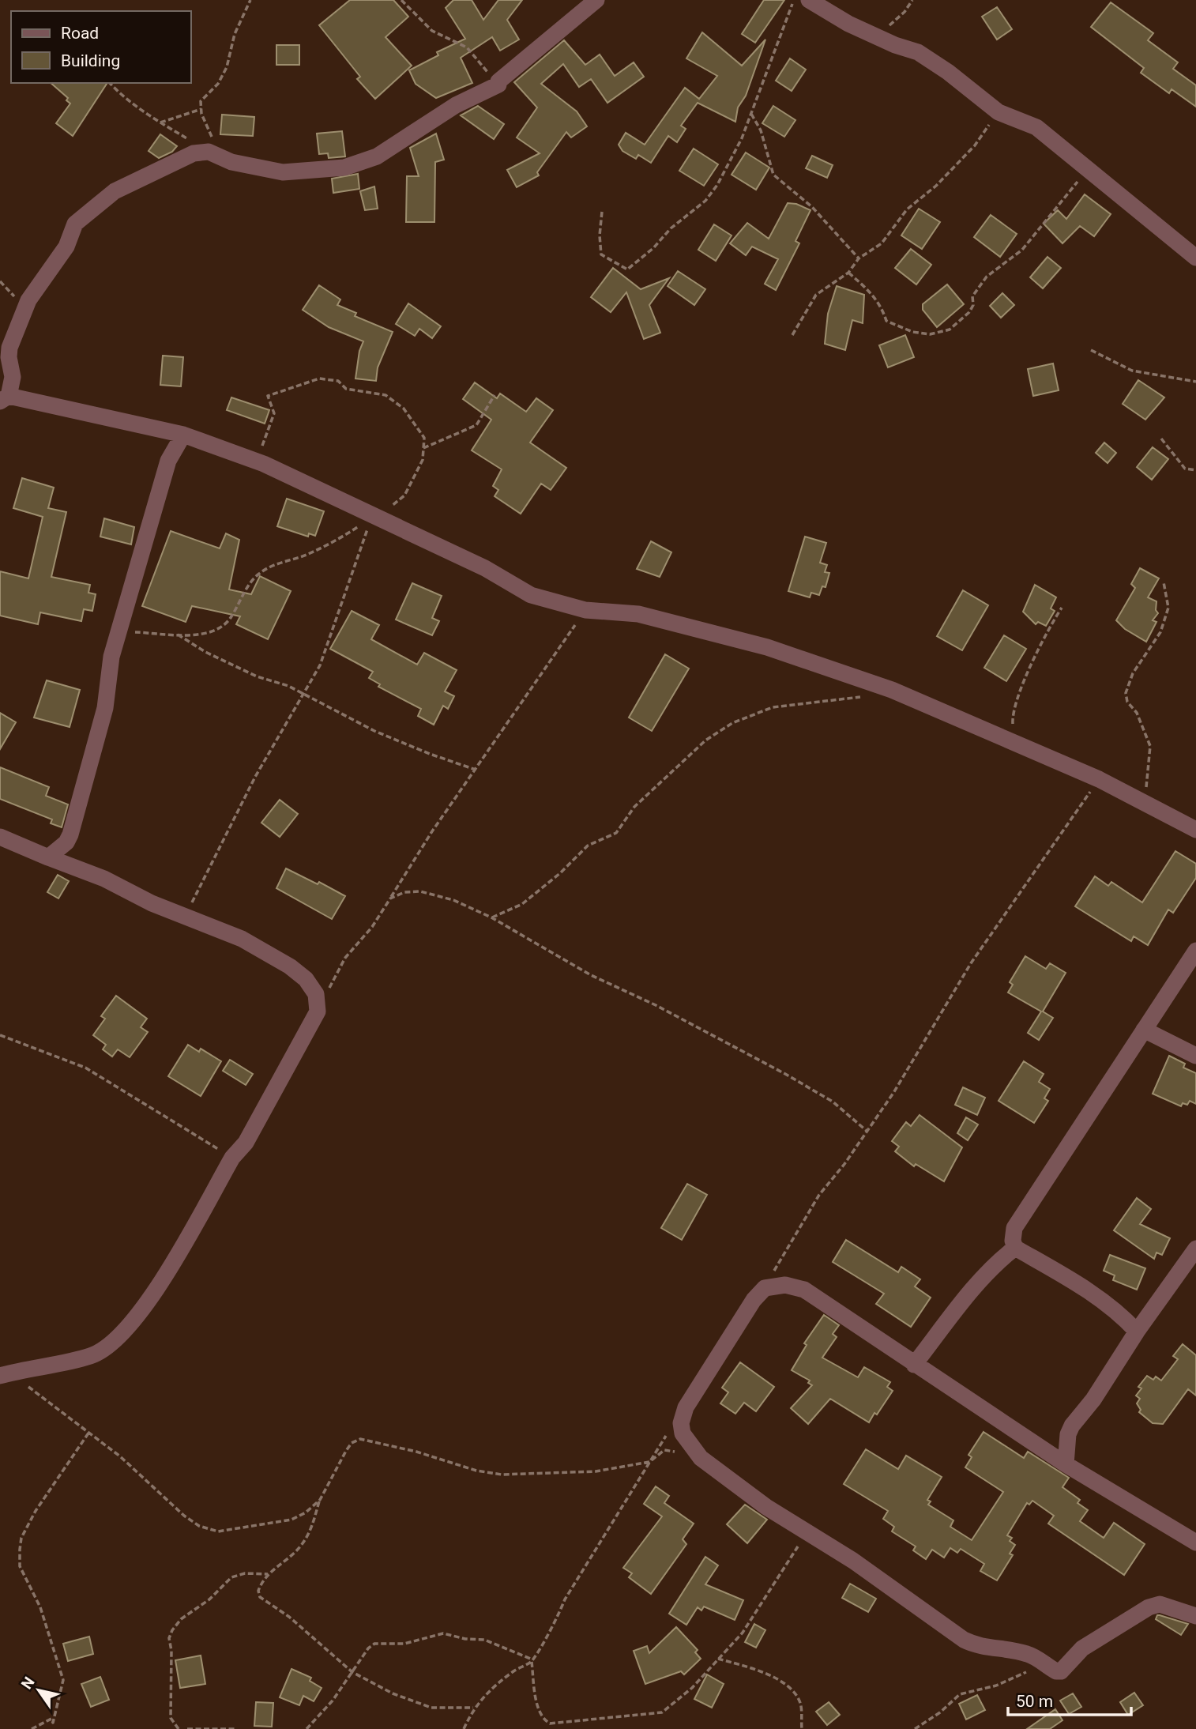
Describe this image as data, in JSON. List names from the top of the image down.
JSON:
{
  "legend": ["Road", "Building"],
  "scale_bar": "50 m",
  "north": "top left"
}
